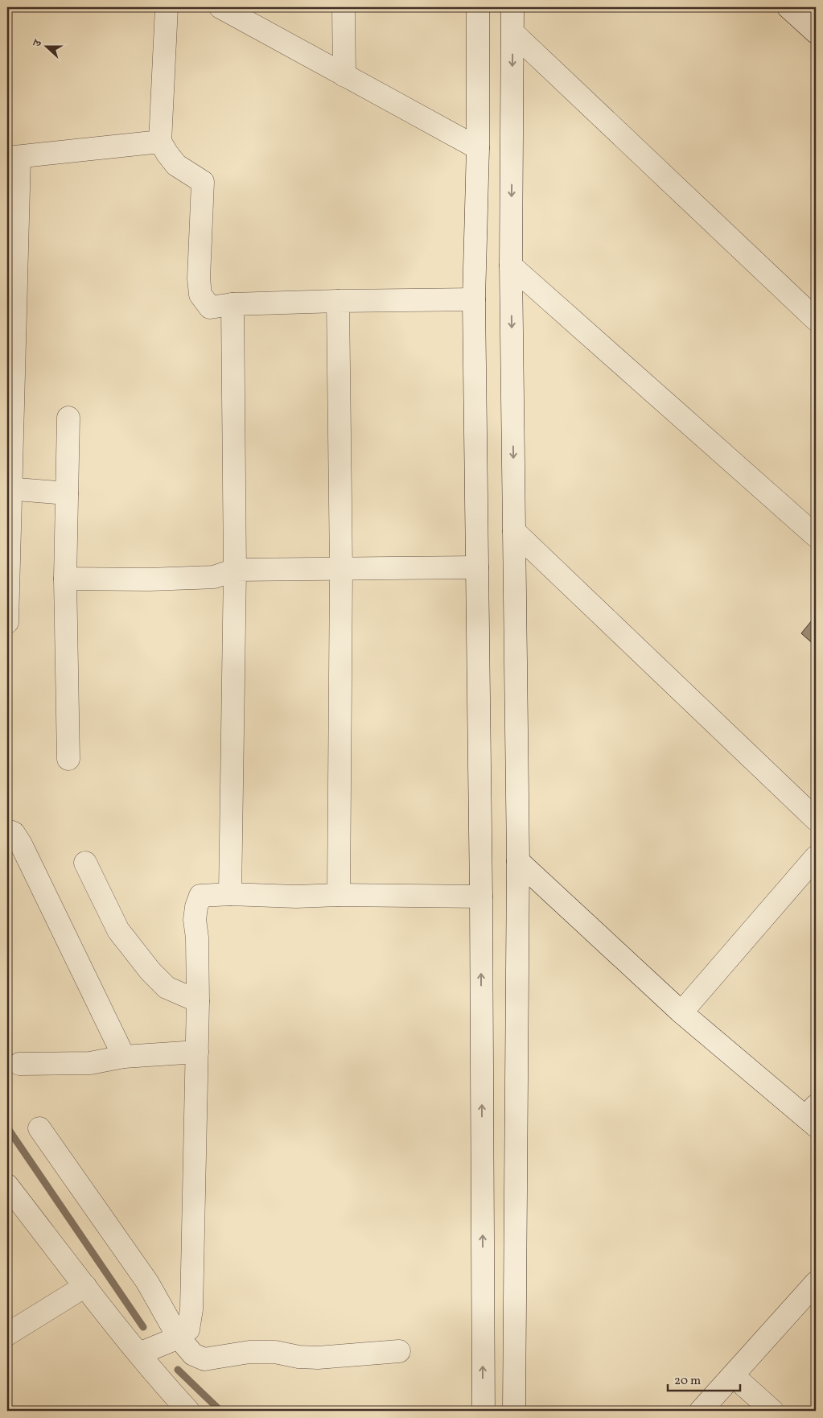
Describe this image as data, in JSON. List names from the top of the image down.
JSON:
{
  "scale_bar": "20 m",
  "north": "left"
}
